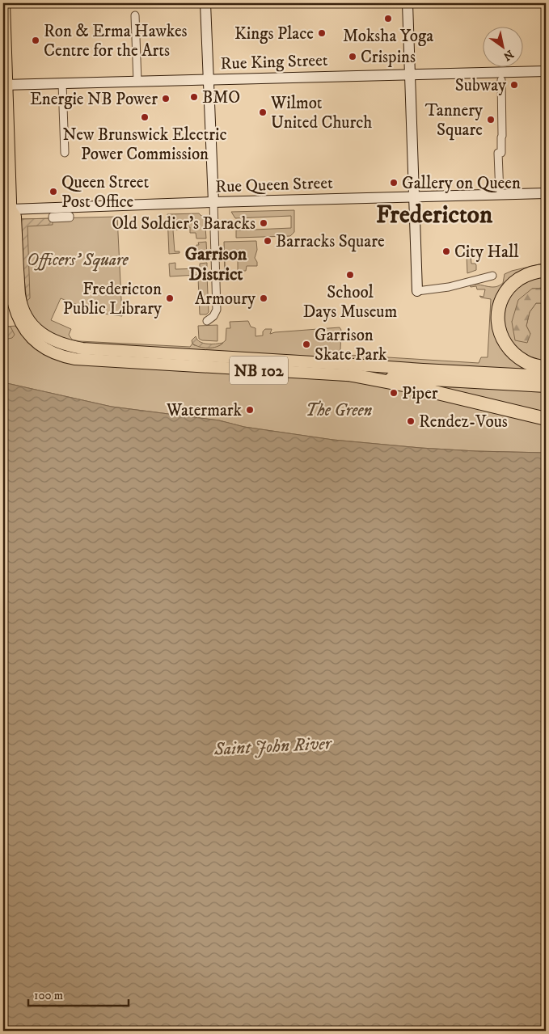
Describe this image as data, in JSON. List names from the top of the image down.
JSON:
{
  "streets": {
    "main road": ["Rue King Street", "Rue Queen Street", "NB 102"]
  },
  "crossings": [
    ["Rue King Street", "NB 102"],
    ["Rue Queen Street", "NB 102"]
  ],
  "districts": ["Fredericton", "Garrison District"],
  "water": ["Saint John River"],
  "parks": ["Officers' Square", "The Green"],
  "places": [
    "Moksha Yoga",
    "Kings Place",
    "Ron & Erma Hawkes Centre for the Arts",
    "Crispins",
    "Subway",
    "BMO",
    "Energie NB Power",
    "Wilmot United Church",
    "New Brunswick Electric Power Commission",
    "Tannery Square",
    "Gallery on Queen",
    "Queen Street Post Office",
    "Old Soldier's Baracks",
    "Barracks Square",
    "City Hall",
    "School Days Museum",
    "Fredericton Public Library",
    "Armoury",
    "Garrison Skate Park",
    "Piper",
    "Watermark",
    "Rendez-Vous"
  ],
  "scale_bar": "100 m",
  "north": "bottom right"
}
